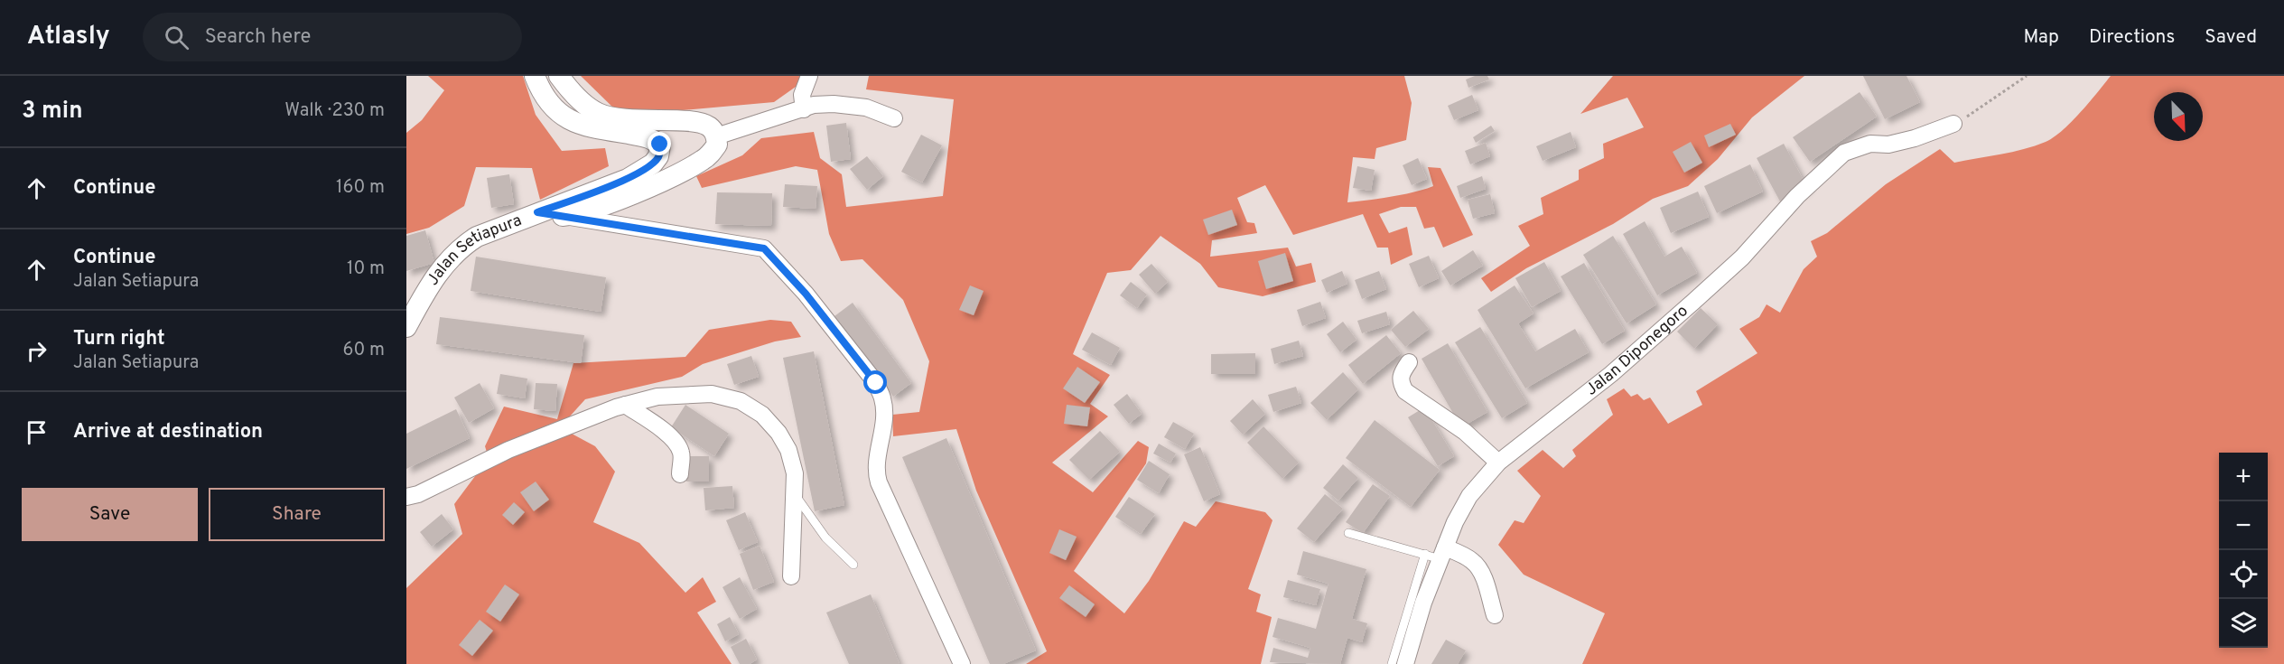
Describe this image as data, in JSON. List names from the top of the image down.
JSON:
{
  "streets": {
    "street": ["Jalan Setiapura", "Jalan Diponegoro"]
  },
  "north": "bottom right",
  "page": {
    "header": "Atlasly",
    "search": "Search here",
    "nav": ["Map", "Directions", "Saved"],
    "heading": ["3 min", "Walk · 230 m"],
    "list": [
      ["Continue", "160 m"],
      ["Continue", "Jalan Setiapura", "10 m"],
      ["Turn right", "Jalan Setiapura", "60 m"],
      "Arrive at destination"
    ],
    "map_buttons": ["+", "−"],
    "buttons": ["Save", "Share"]
  }
}
